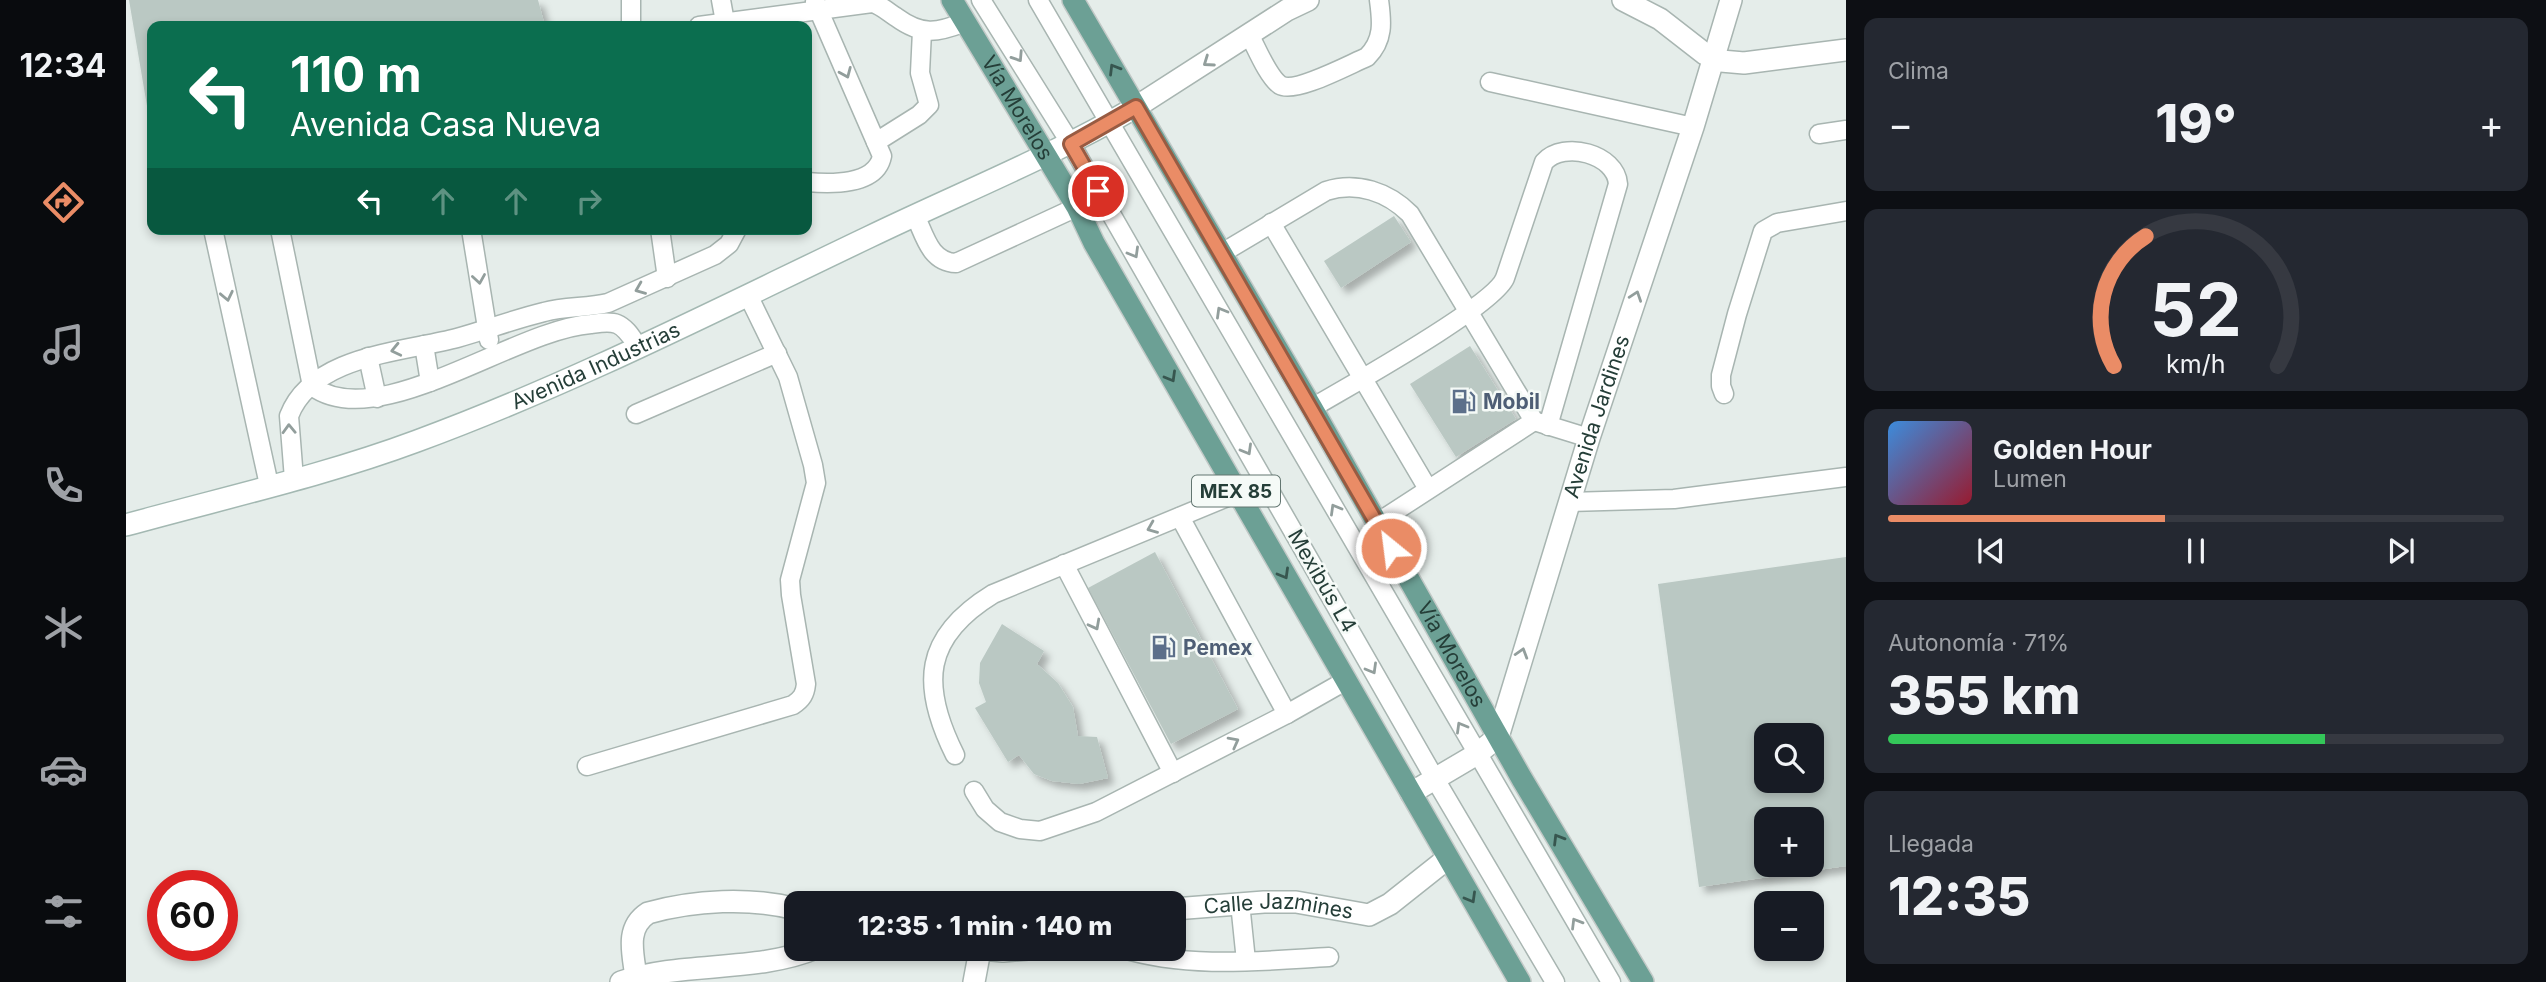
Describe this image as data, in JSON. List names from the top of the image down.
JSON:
{
  "streets": {
    "main road": ["Vía Morelos", "MEX 85"],
    "street": ["Avenida Industrias", "Avenida Jardines", "Calle Jazmines"],
    "lane": ["Mexibús L4"]
  },
  "crossings": [
    ["Vía Morelos", "Avenida Industrias"],
    ["Vía Morelos", "Avenida Jardines"],
    ["Vía Morelos", "Calle Jazmines"],
    ["Avenida Industrias", "Mexibús L4"]
  ],
  "one_way": ["Avenida Jardines"],
  "places": {
    "fuel station": ["Mobil", "Pemex"]
  },
  "page": {
    "tabs": "12:34",
    "tile": [
      "Clima",
      ["Autonomía · 71%", "355 km"],
      ["Llegada", "12:35"]
    ],
    "turn": ["110 m", "Avenida Casa Nueva"],
    "heat": ["−", "19°", "+"],
    "song": ["Golden Hour", "Lumen"],
    "map_buttons": ["+", "−"],
    "limit": "60",
    "trip": "12:35 · 1 min · 140 m",
    "gauge": ["52", "km/h"]
  }
}
